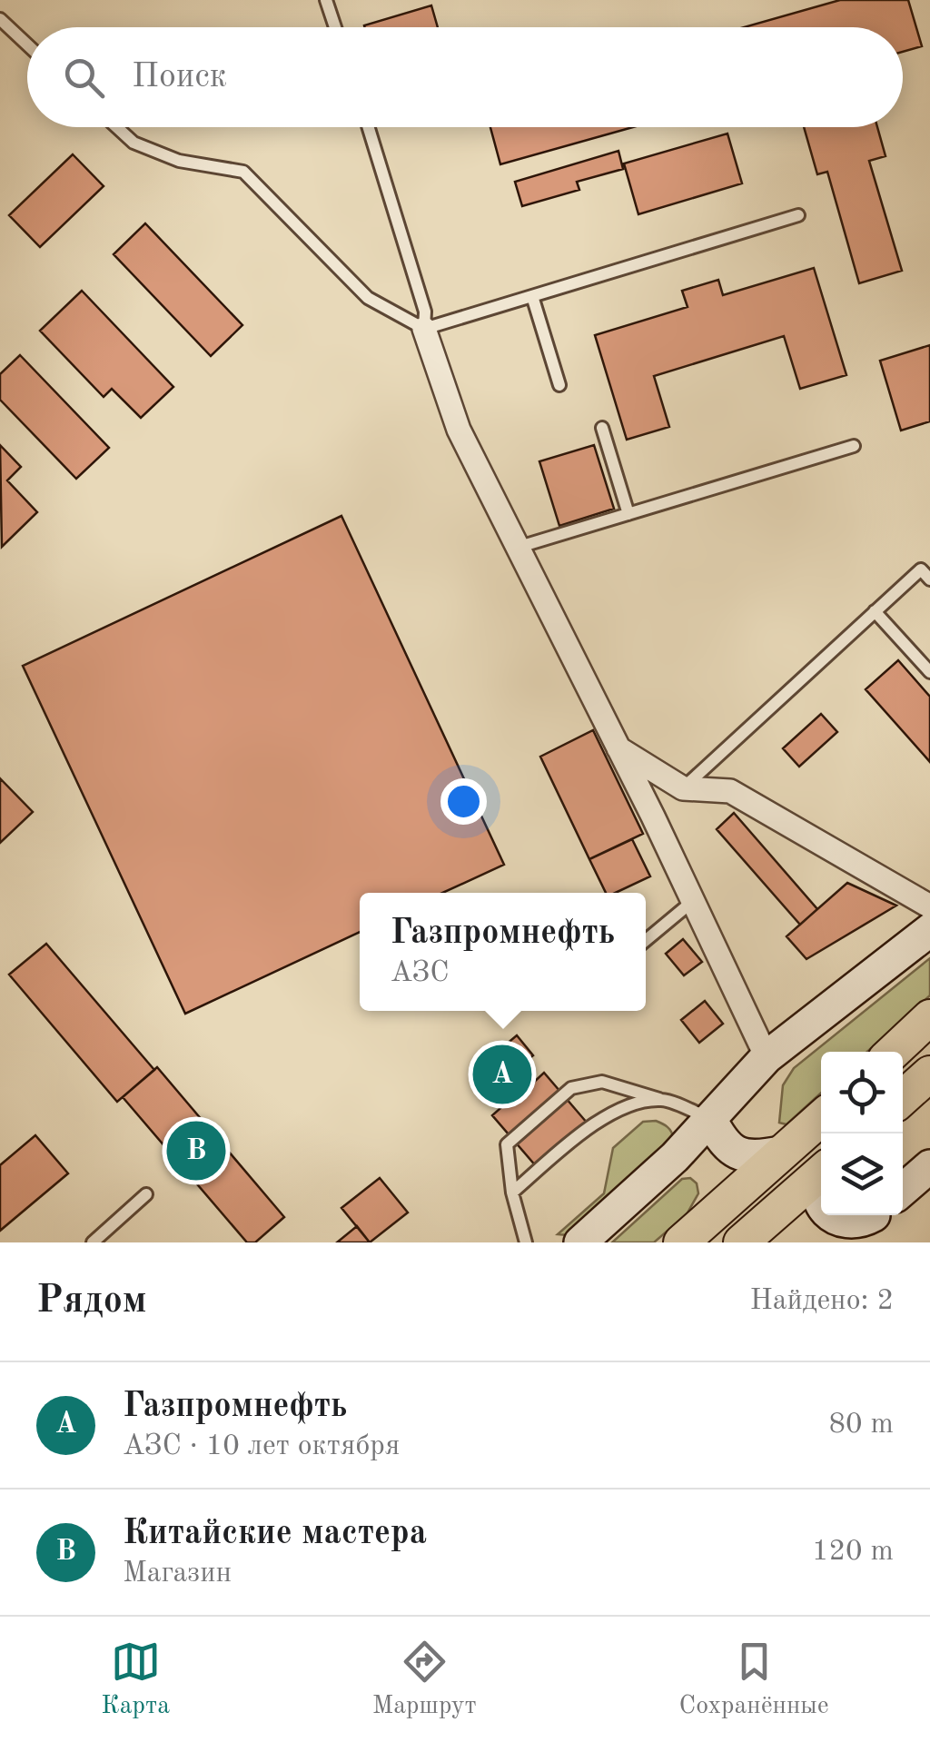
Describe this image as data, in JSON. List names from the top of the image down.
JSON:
{
  "page": {
    "search": "Поиск",
    "popup": ["Газпромнефть", "АЗС"],
    "pins": ["A", "B"],
    "heading": ["Рядом", "Найдено: 2"],
    "list": [
      {
        "mark": "A",
        "name": "Газпромнефть",
        "note": "АЗС · 10 лет октября",
        "value": "80 m"
      },
      {
        "mark": "B",
        "name": "Китайские мастера",
        "note": "Магазин",
        "value": "120 m"
      }
    ],
    "nav": ["Карта", "Маршрут", "Сохранённые"]
  }
}
